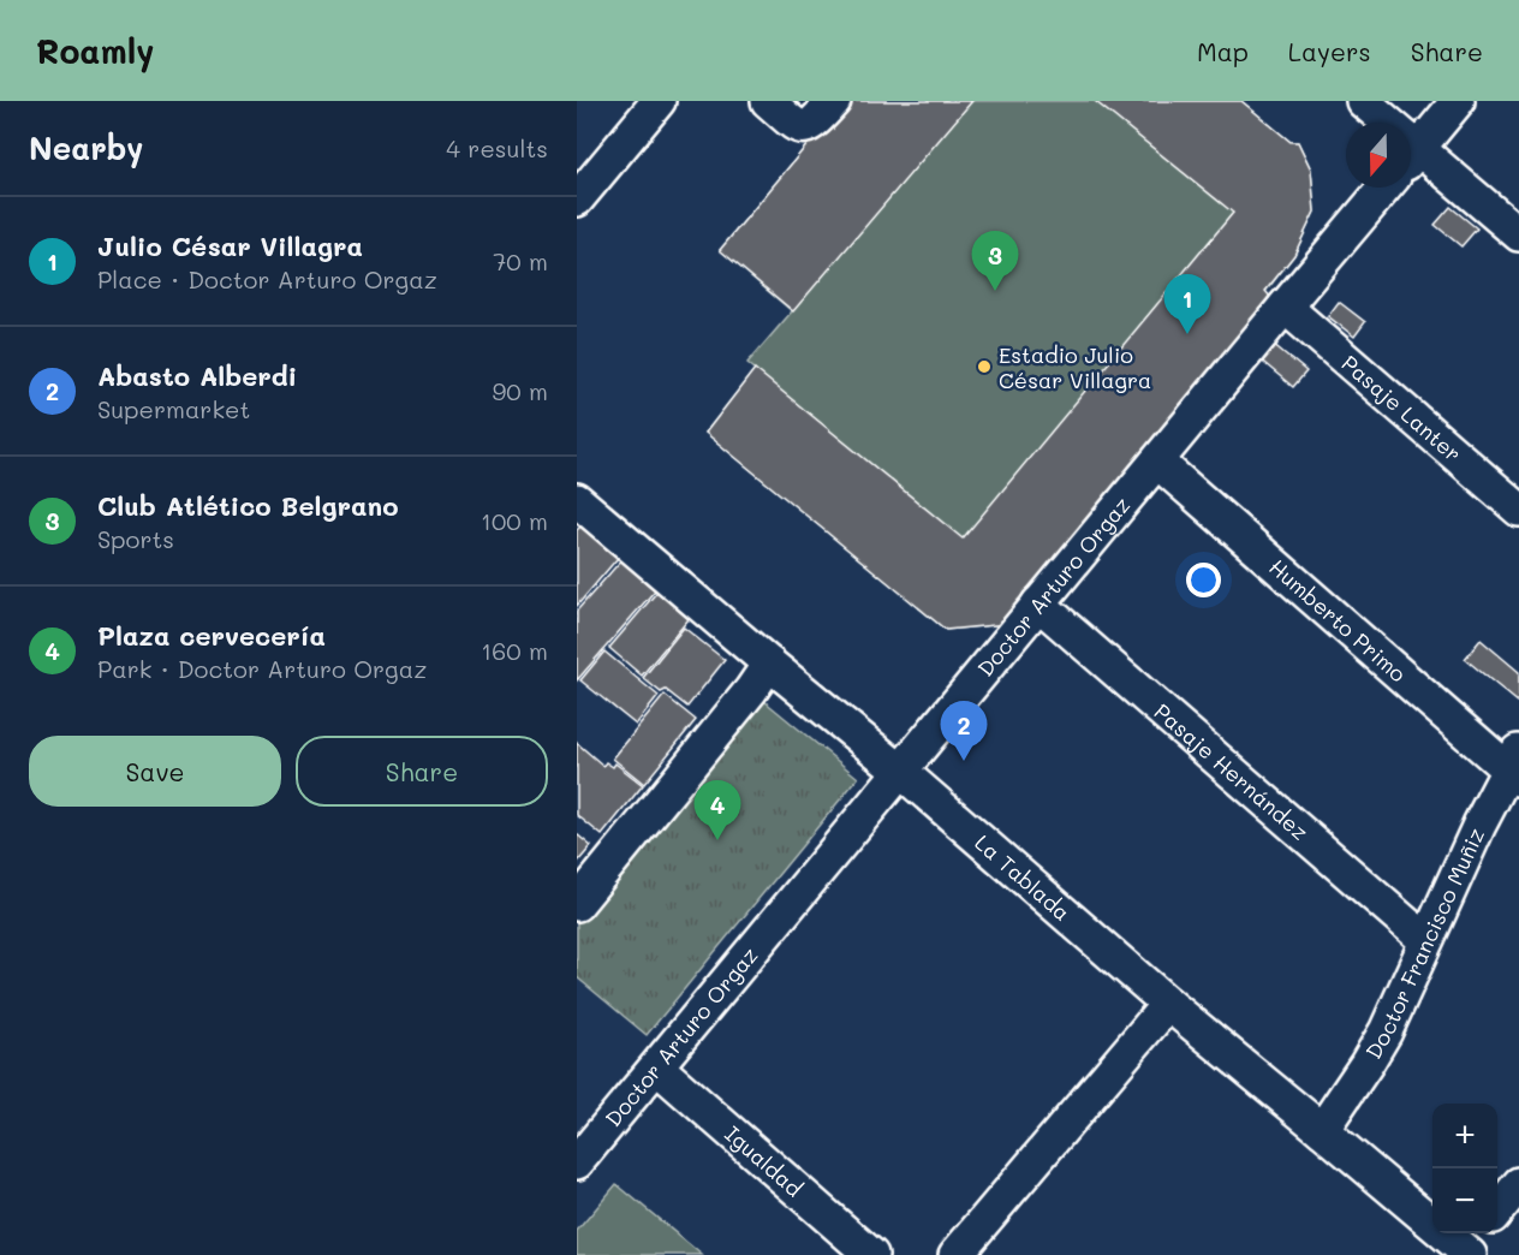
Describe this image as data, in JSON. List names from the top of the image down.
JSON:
{
  "streets": {
    "street": [
      "Pasaje Lanter",
      "Doctor Arturo Orgaz",
      "Humberto Primo",
      "Pasaje Hernández",
      "La Tablada",
      "Doctor Francisco Muñiz",
      "Igualdad"
    ]
  },
  "crossings": [
    ["Pasaje Lanter", "Doctor Arturo Orgaz"],
    ["Doctor Arturo Orgaz", "Humberto Primo"],
    ["Doctor Arturo Orgaz", "Pasaje Hernández"],
    ["Doctor Arturo Orgaz", "La Tablada"],
    ["Doctor Arturo Orgaz", "Igualdad"],
    ["Humberto Primo", "Doctor Francisco Muñiz"],
    ["Pasaje Hernández", "Doctor Francisco Muñiz"],
    ["La Tablada", "Doctor Francisco Muñiz"]
  ],
  "places": ["Estadio Julio César Villagra"],
  "north": "bottom",
  "page": {
    "header": "Roamly",
    "nav": ["Map", "Layers", "Share"],
    "heading": ["Nearby", "4 results"],
    "list": [
      {
        "mark": "1",
        "name": "Julio César Villagra",
        "note": "Place · Doctor Arturo Orgaz",
        "value": "70 m"
      },
      {
        "mark": "2",
        "name": "Abasto Alberdi",
        "note": "Supermarket",
        "value": "90 m"
      },
      {
        "mark": "3",
        "name": "Club Atlético Belgrano",
        "note": "Sports",
        "value": "100 m"
      },
      {
        "mark": "4",
        "name": "Plaza cervecería",
        "note": "Park · Doctor Arturo Orgaz",
        "value": "160 m"
      }
    ],
    "pins": [
      "3",
      "1",
      "2",
      "4"
    ],
    "buttons": ["Save", "Share"],
    "map_buttons": ["+", "−"]
  }
}
